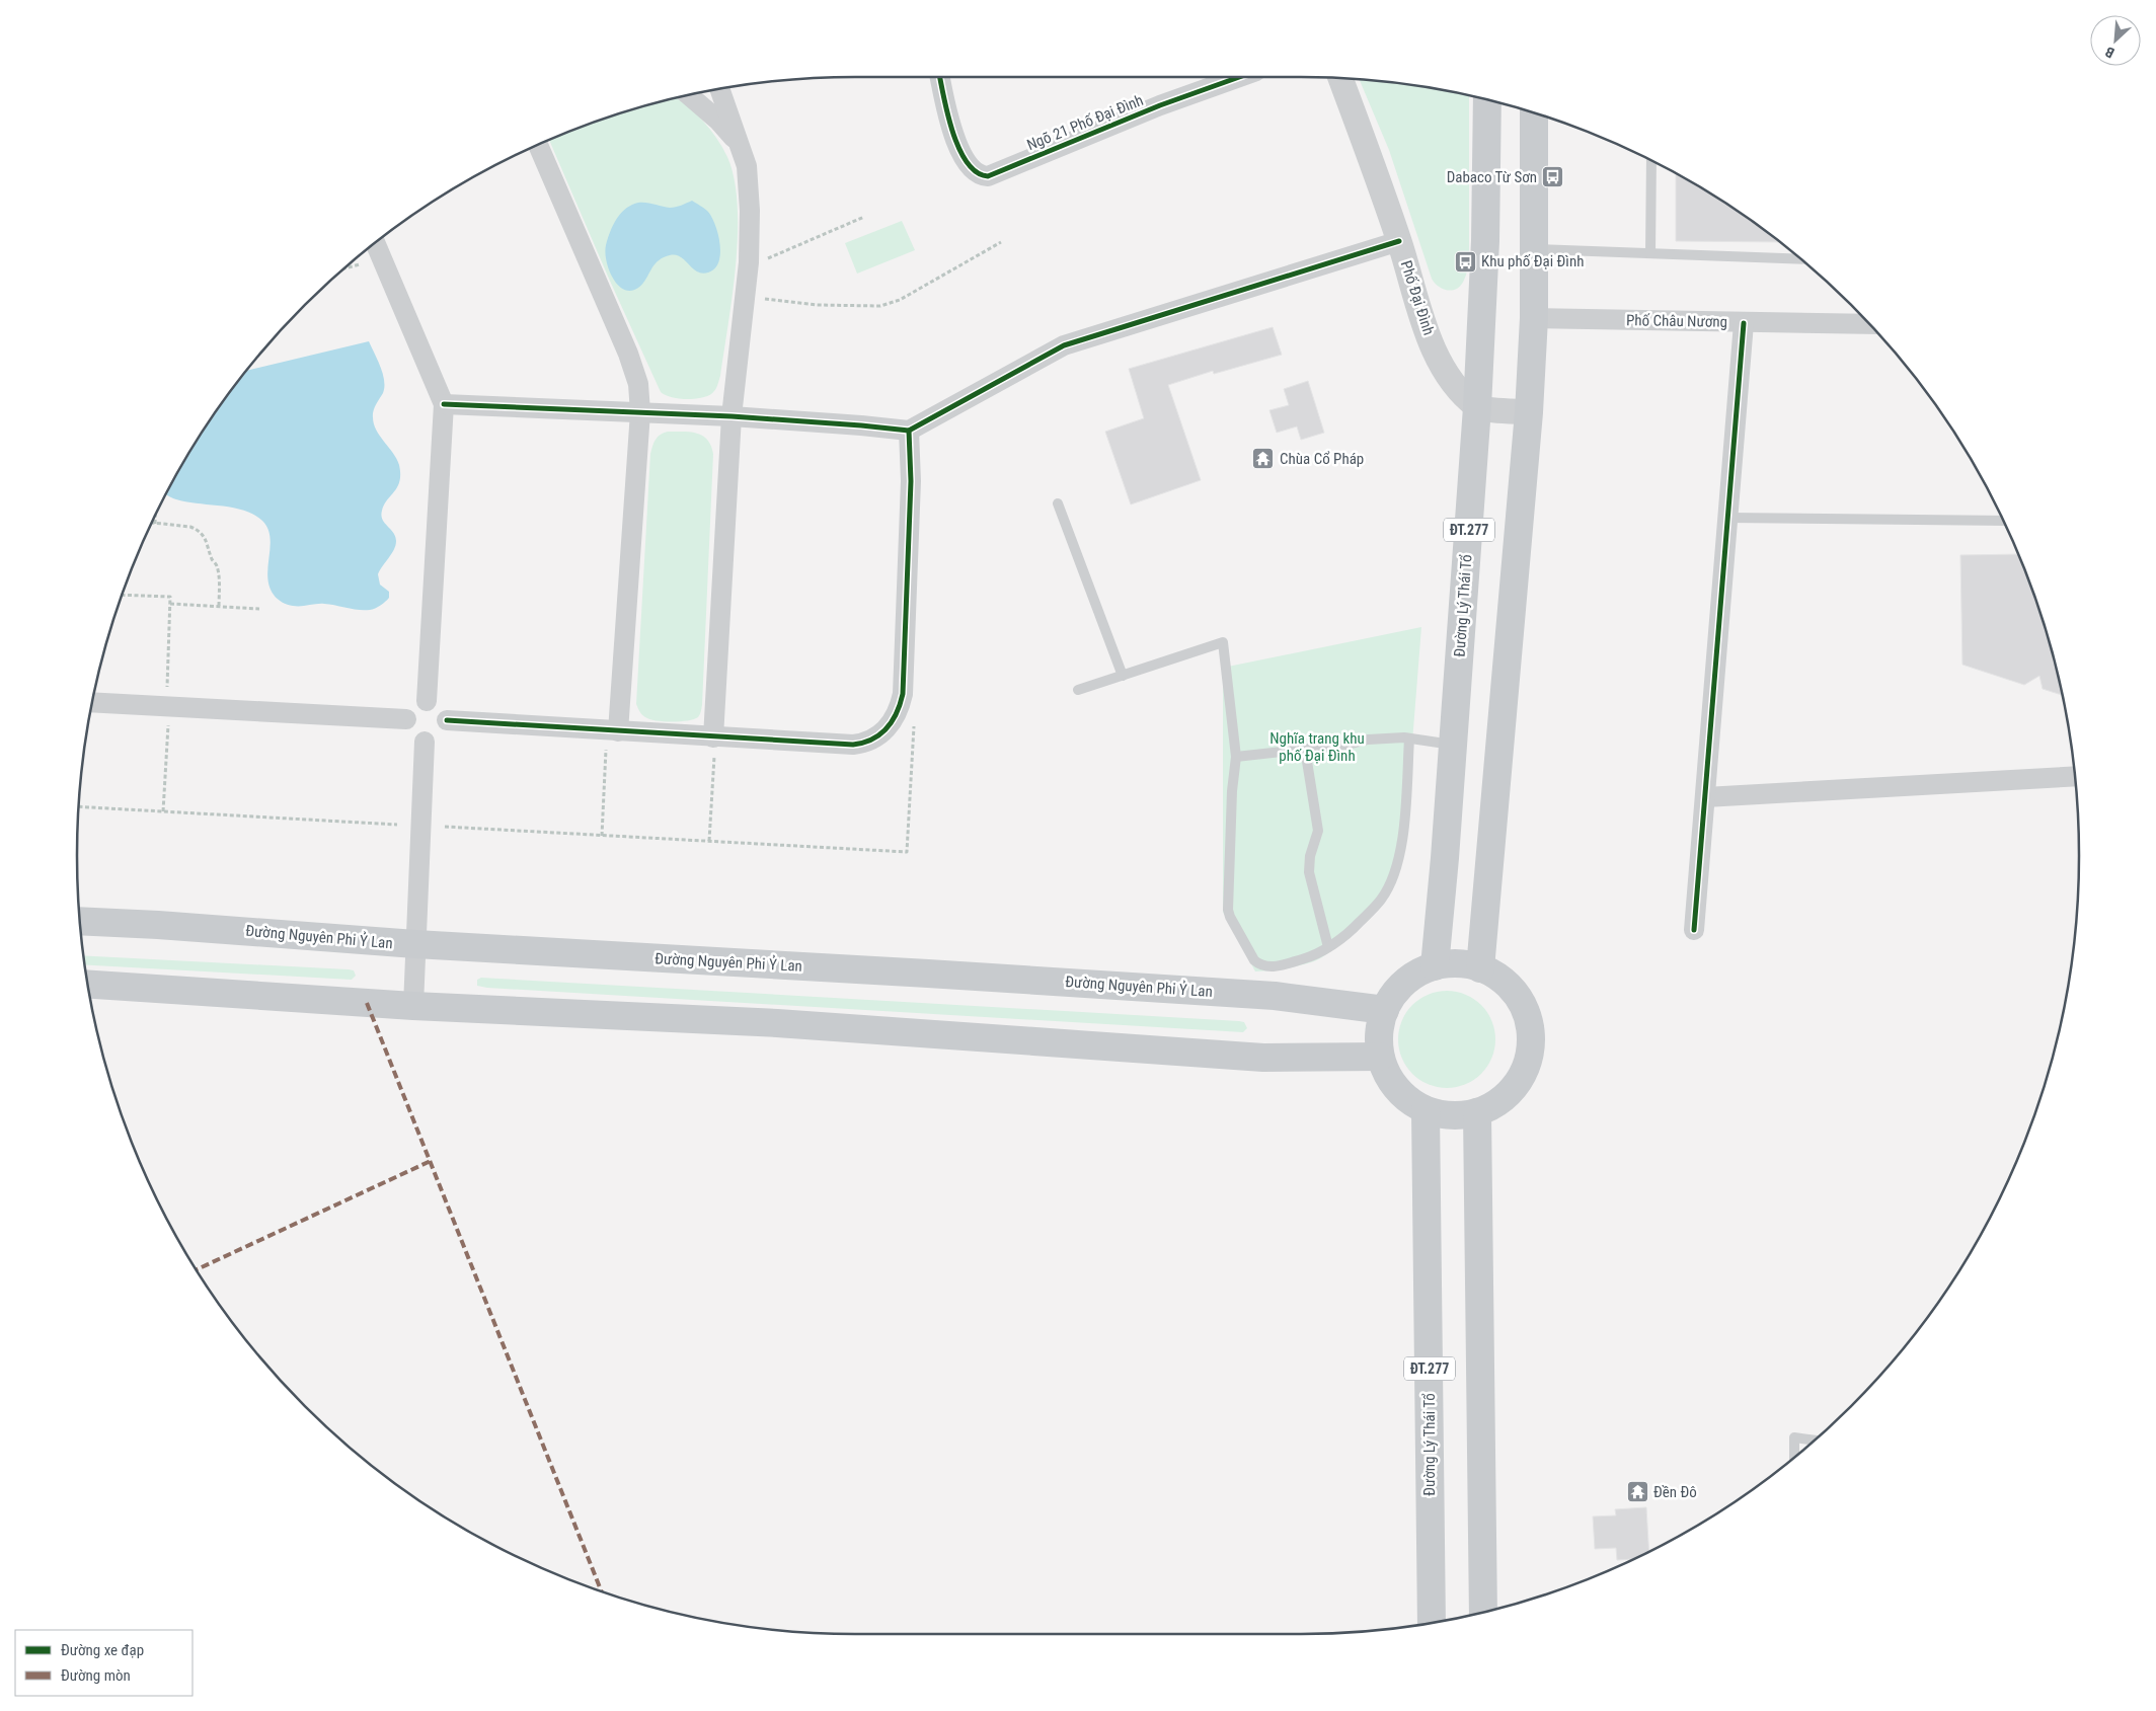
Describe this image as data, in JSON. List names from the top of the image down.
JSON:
{
  "streets": {
    "main road": ["ĐT.277", "Đường Lý Thái Tổ", "Đường Nguyên Phi Ỷ Lan"],
    "street": ["Ngõ 21 Phố Đại Đình", "Phố Đại Đình", "Phố Châu Nương"]
  },
  "crossings": [
    ["Phố Đại Đình", "Đường Lý Thái Tổ"],
    ["Đường Lý Thái Tổ", "Đường Nguyên Phi Ỷ Lan"]
  ],
  "parks": ["Nghĩa trang khu phố Đại Đình"],
  "places": {
    "bus stop": ["Dabaco Từ Sơn", "Khu phố Đại Đình"],
    "temple": ["Chùa Cổ Pháp", "Đền Đô"]
  },
  "legend": ["Đường xe đạp", "Đường mòn"],
  "north": "bottom left"
}
